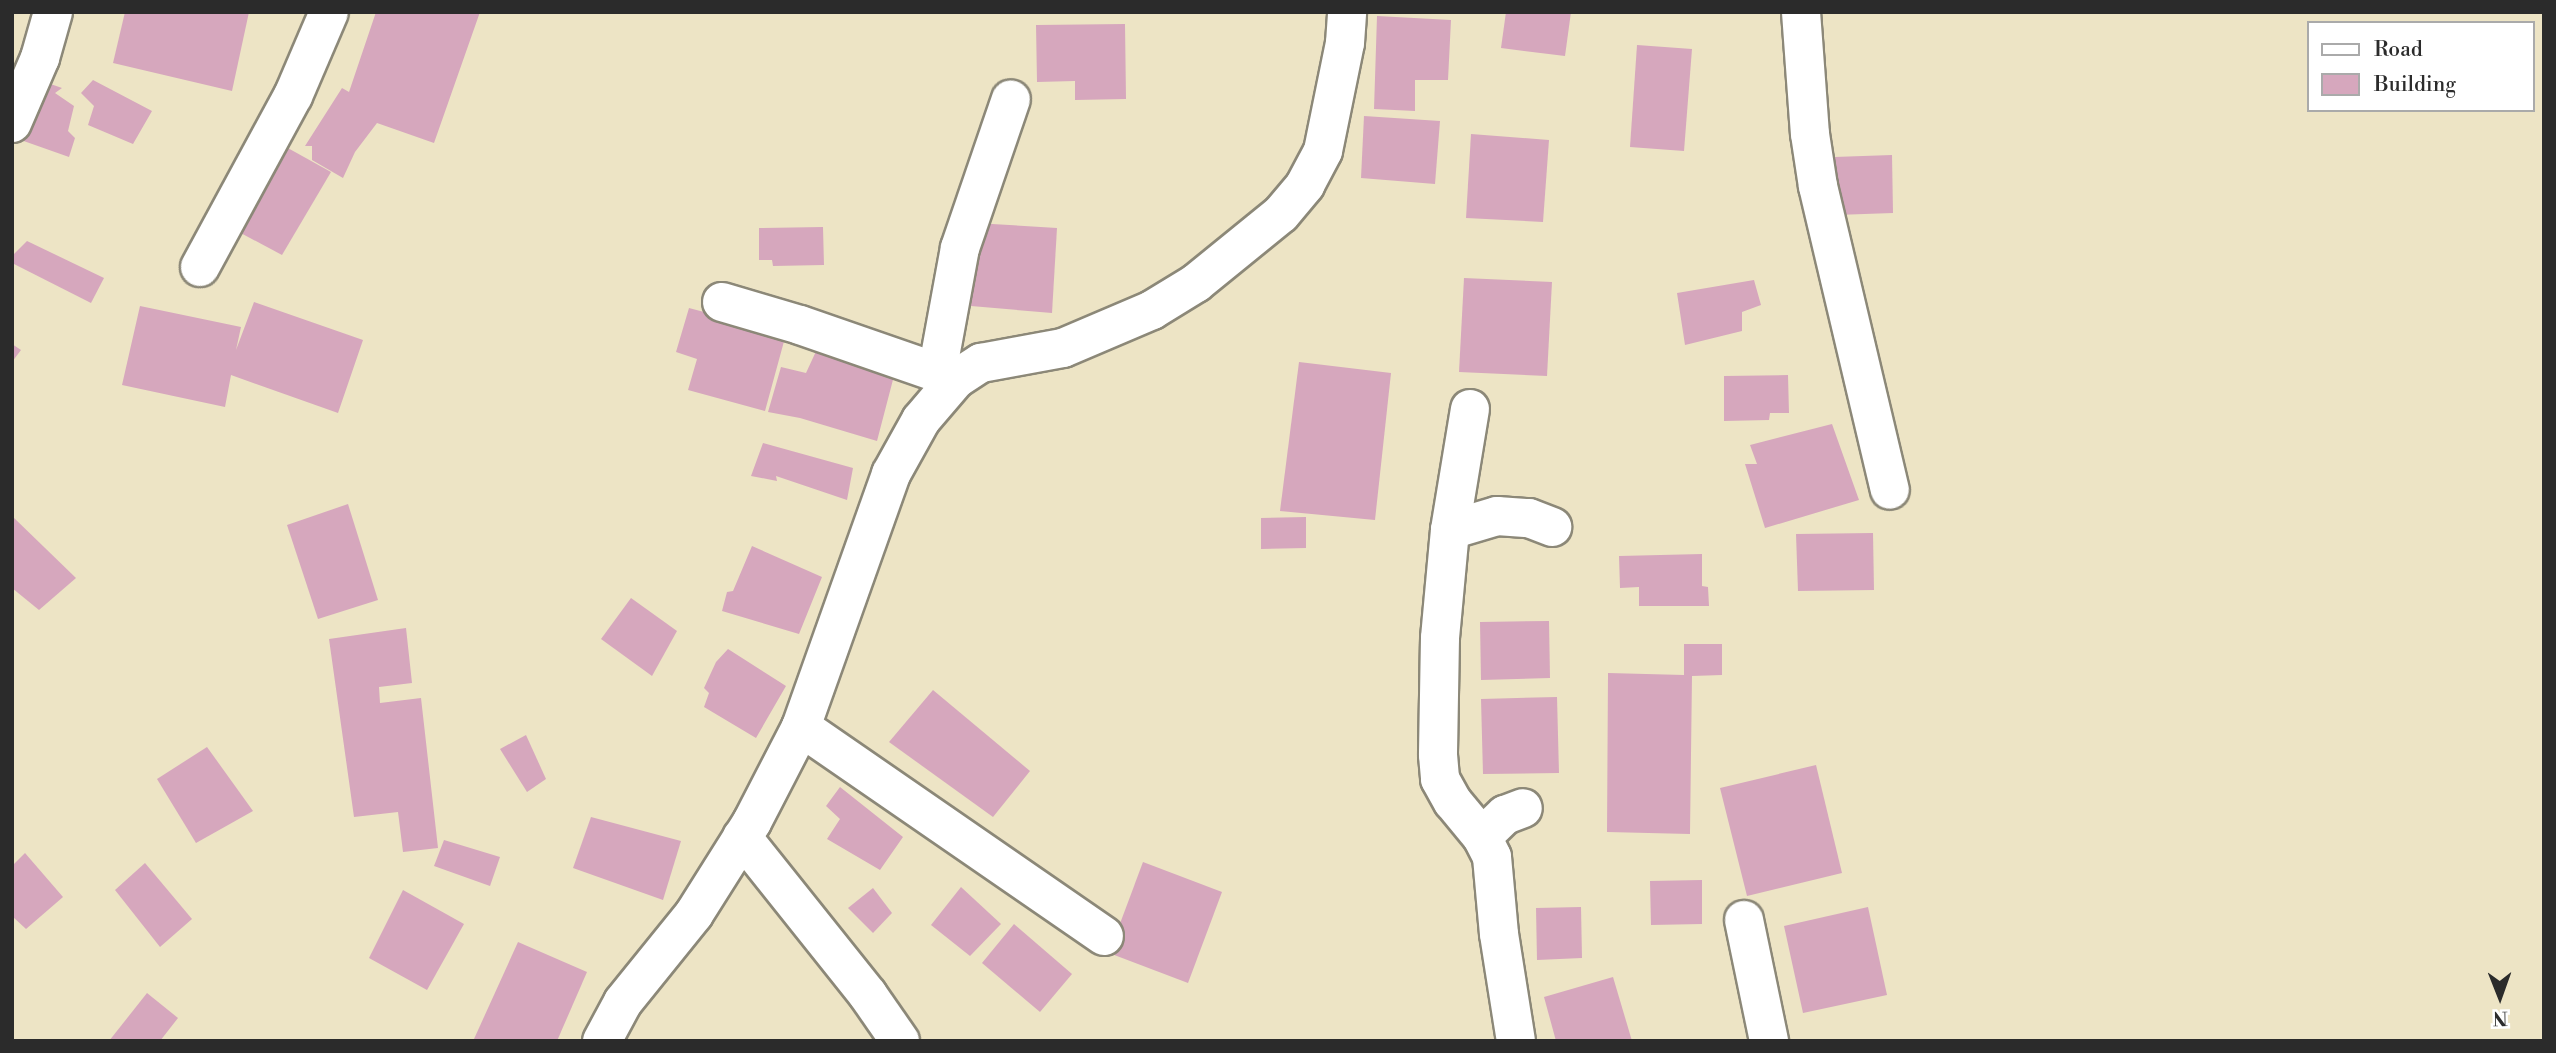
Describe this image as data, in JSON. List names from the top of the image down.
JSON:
{
  "legend": ["Road", "Building"],
  "north": "bottom"
}
